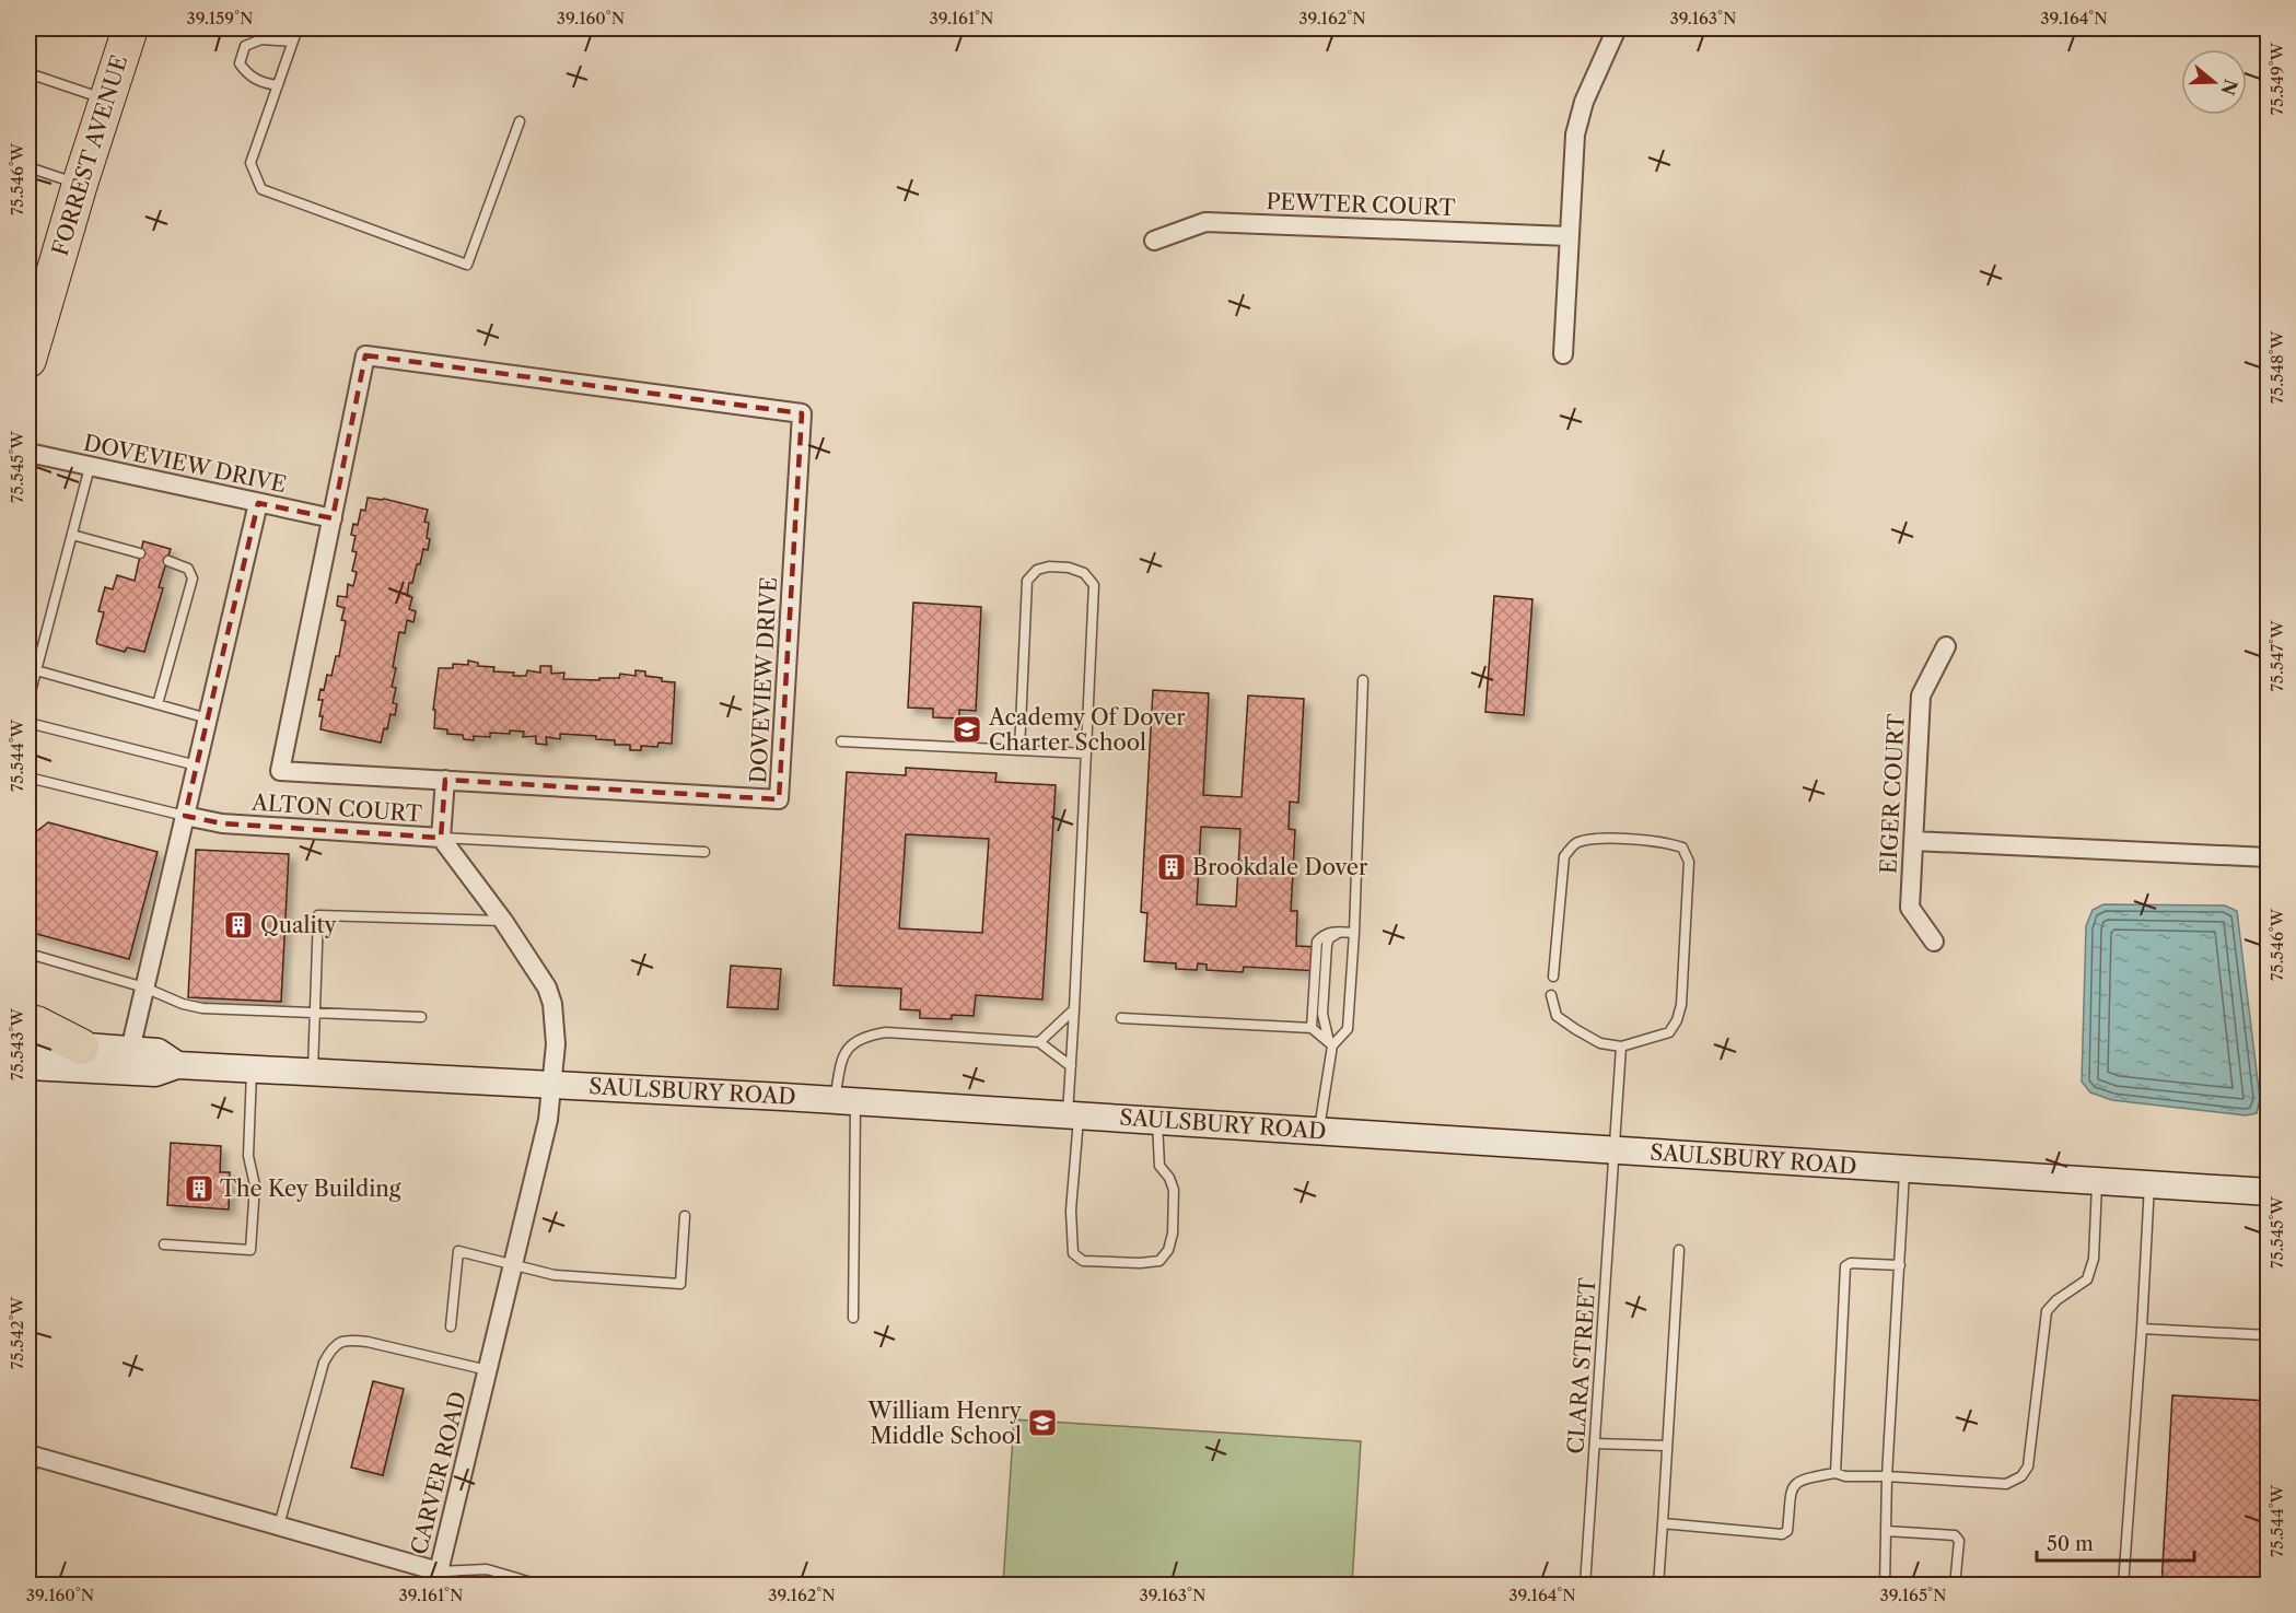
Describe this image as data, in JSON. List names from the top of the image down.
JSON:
{
  "streets": {
    "highway": ["FORREST AVENUE"],
    "main road": ["SAULSBURY ROAD"],
    "street": [
      "PEWTER COURT",
      "DOVEVIEW DRIVE",
      "EIGER COURT",
      "ALTON COURT",
      "CARVER ROAD"
    ],
    "lane": ["CLARA STREET"]
  },
  "crossings": [
    ["ALTON COURT", "SAULSBURY ROAD"],
    ["ALTON COURT", "CARVER ROAD"],
    ["SAULSBURY ROAD", "CLARA STREET"],
    ["SAULSBURY ROAD", "CARVER ROAD"]
  ],
  "places": {
    "school or university": ["Academy Of Dover Charter School", "William Henry Middle School"],
    "building": ["Brookdale Dover", "Quality", "The Key Building"]
  },
  "scale_bar": "50 m",
  "north": "right",
  "coordinates": [
    "39.159°N",
    "39.160°N",
    "39.161°N",
    "39.162°N",
    "39.163°N",
    "39.164°N",
    "75.549°W",
    "75.546°W",
    "75.548°W",
    "75.545°W",
    "75.547°W",
    "75.544°W",
    "75.543°W",
    "75.542°W",
    "39.165°N"
  ]
}
